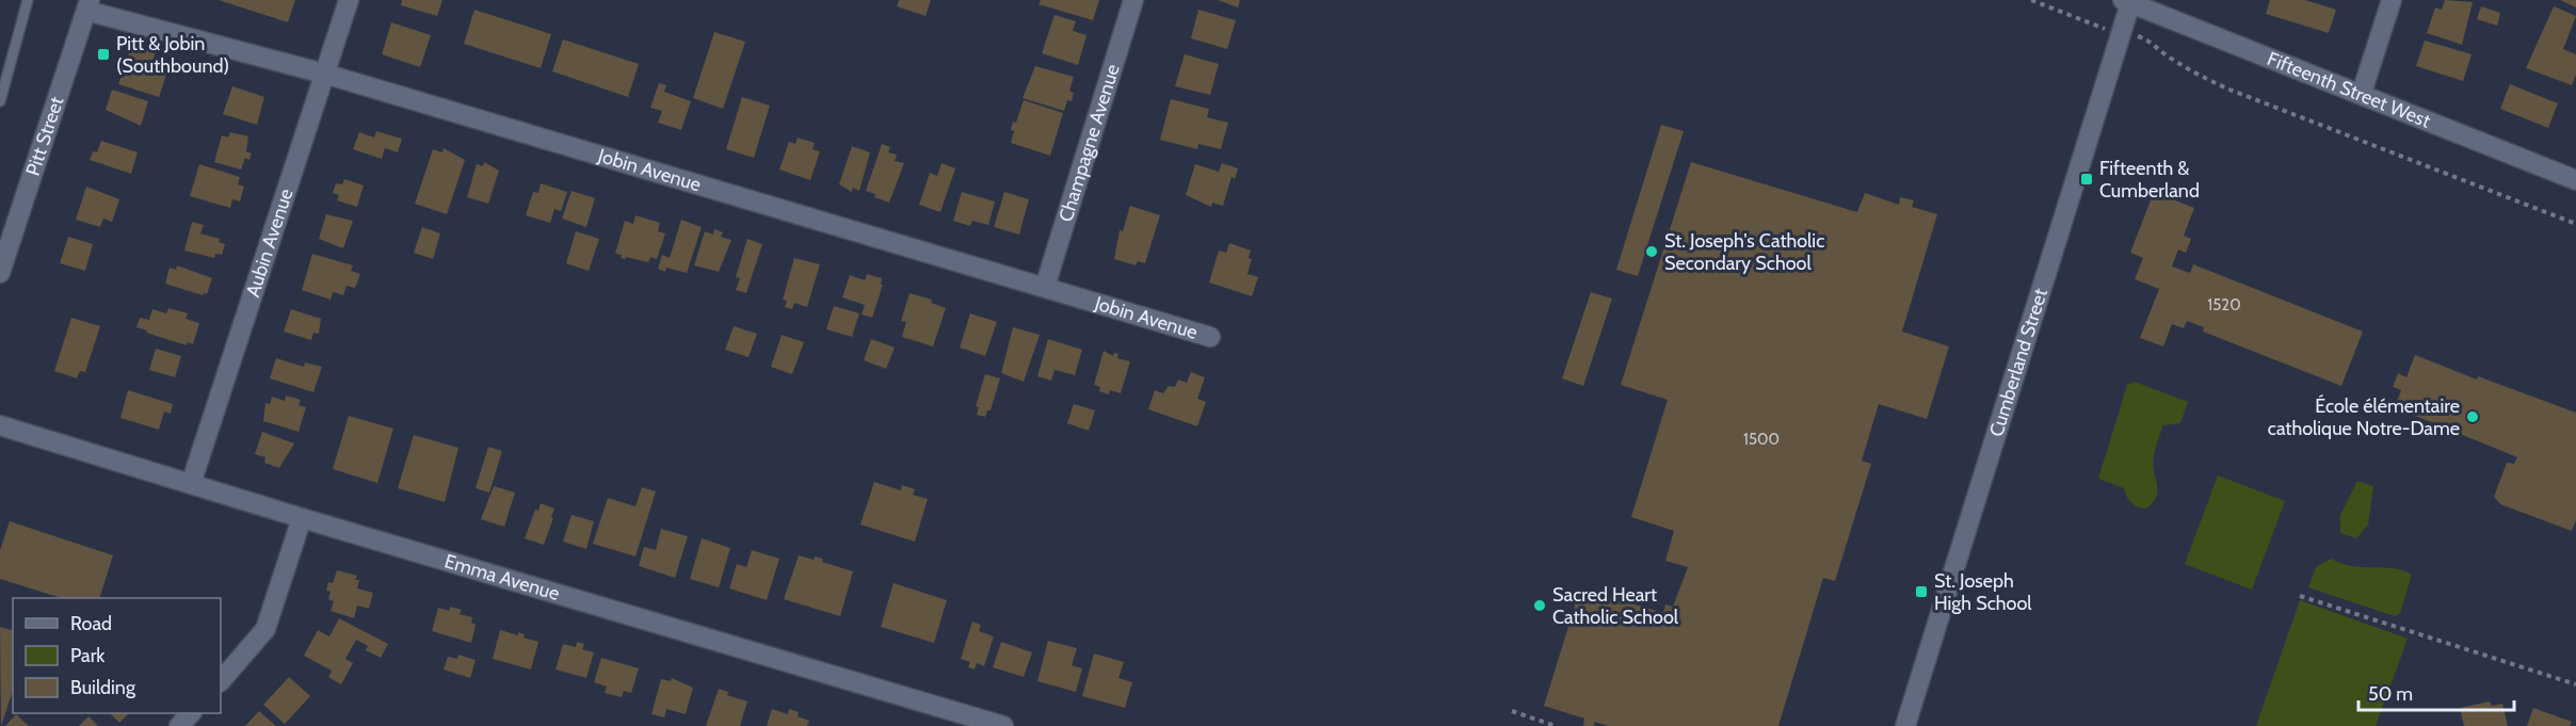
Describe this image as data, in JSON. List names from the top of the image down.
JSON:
{
  "streets": {
    "street": [
      "Fifteenth Street West",
      "Pitt Street",
      "Champagne Avenue",
      "Jobin Avenue",
      "Aubin Avenue",
      "Cumberland Street",
      "Emma Avenue"
    ]
  },
  "crossings": [
    ["Fifteenth Street West", "Cumberland Street"],
    ["Pitt Street", "Jobin Avenue"],
    ["Champagne Avenue", "Jobin Avenue"],
    ["Jobin Avenue", "Aubin Avenue"],
    ["Aubin Avenue", "Emma Avenue"]
  ],
  "places": {
    "transit": ["Pitt & Jobin (Southbound)", "Fifteenth & Cumberland", "St. Joseph High School"],
    "other": ["St. Joseph's Catholic Secondary School", "École élémentaire catholique Notre-Dame", "Sacred Heart Catholic School"]
  },
  "house_numbers": ["1520", "1500"],
  "legend": ["Road", "Park", "Building"],
  "scale_bar": "50 m"
}
